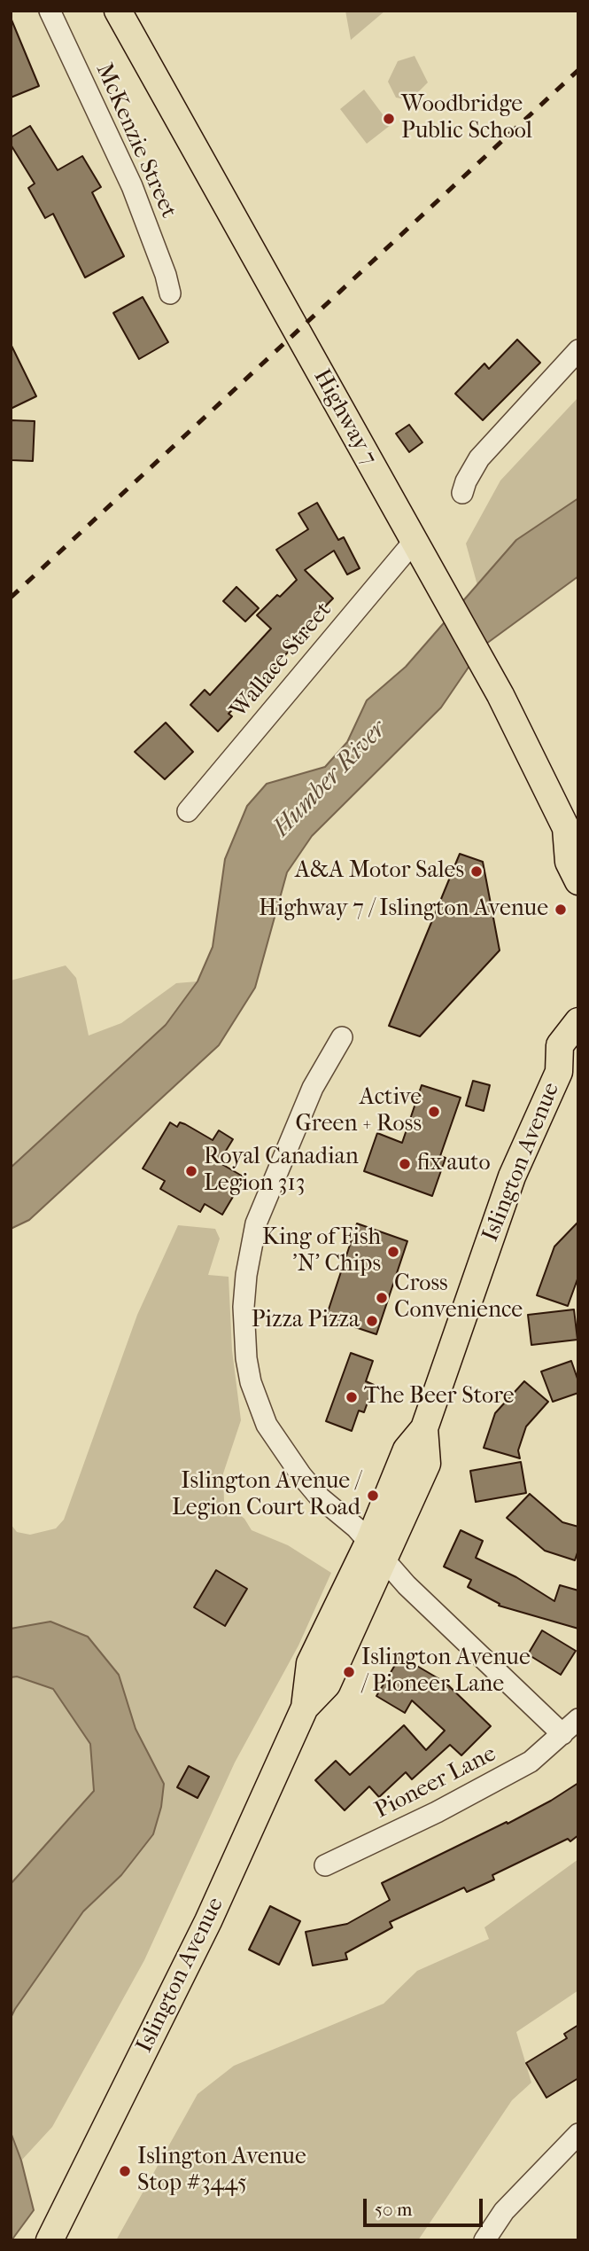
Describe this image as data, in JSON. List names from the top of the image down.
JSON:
{
  "streets": {
    "main road": ["Highway 7", "Islington Avenue"],
    "street": ["McKenzie Street", "Wallace Street", "Pioneer Lane"]
  },
  "crossings": [
    ["Highway 7", "Wallace Street"]
  ],
  "water": ["Humber River"],
  "places": [
    "Woodbridge Public School",
    "A&A Motor Sales",
    "Highway 7 / Islington Avenue",
    "Active Green + Ross",
    "fix auto",
    "Royal Canadian Legion 313",
    "King of Fish 'N' Chips",
    "Cross Convenience",
    "Pizza Pizza",
    "The Beer Store",
    "Islington Avenue / Legion Court Road",
    "Islington Avenue / Pioneer Lane",
    "Islington Avenue Stop #3445"
  ],
  "scale_bar": "50 m"
}
